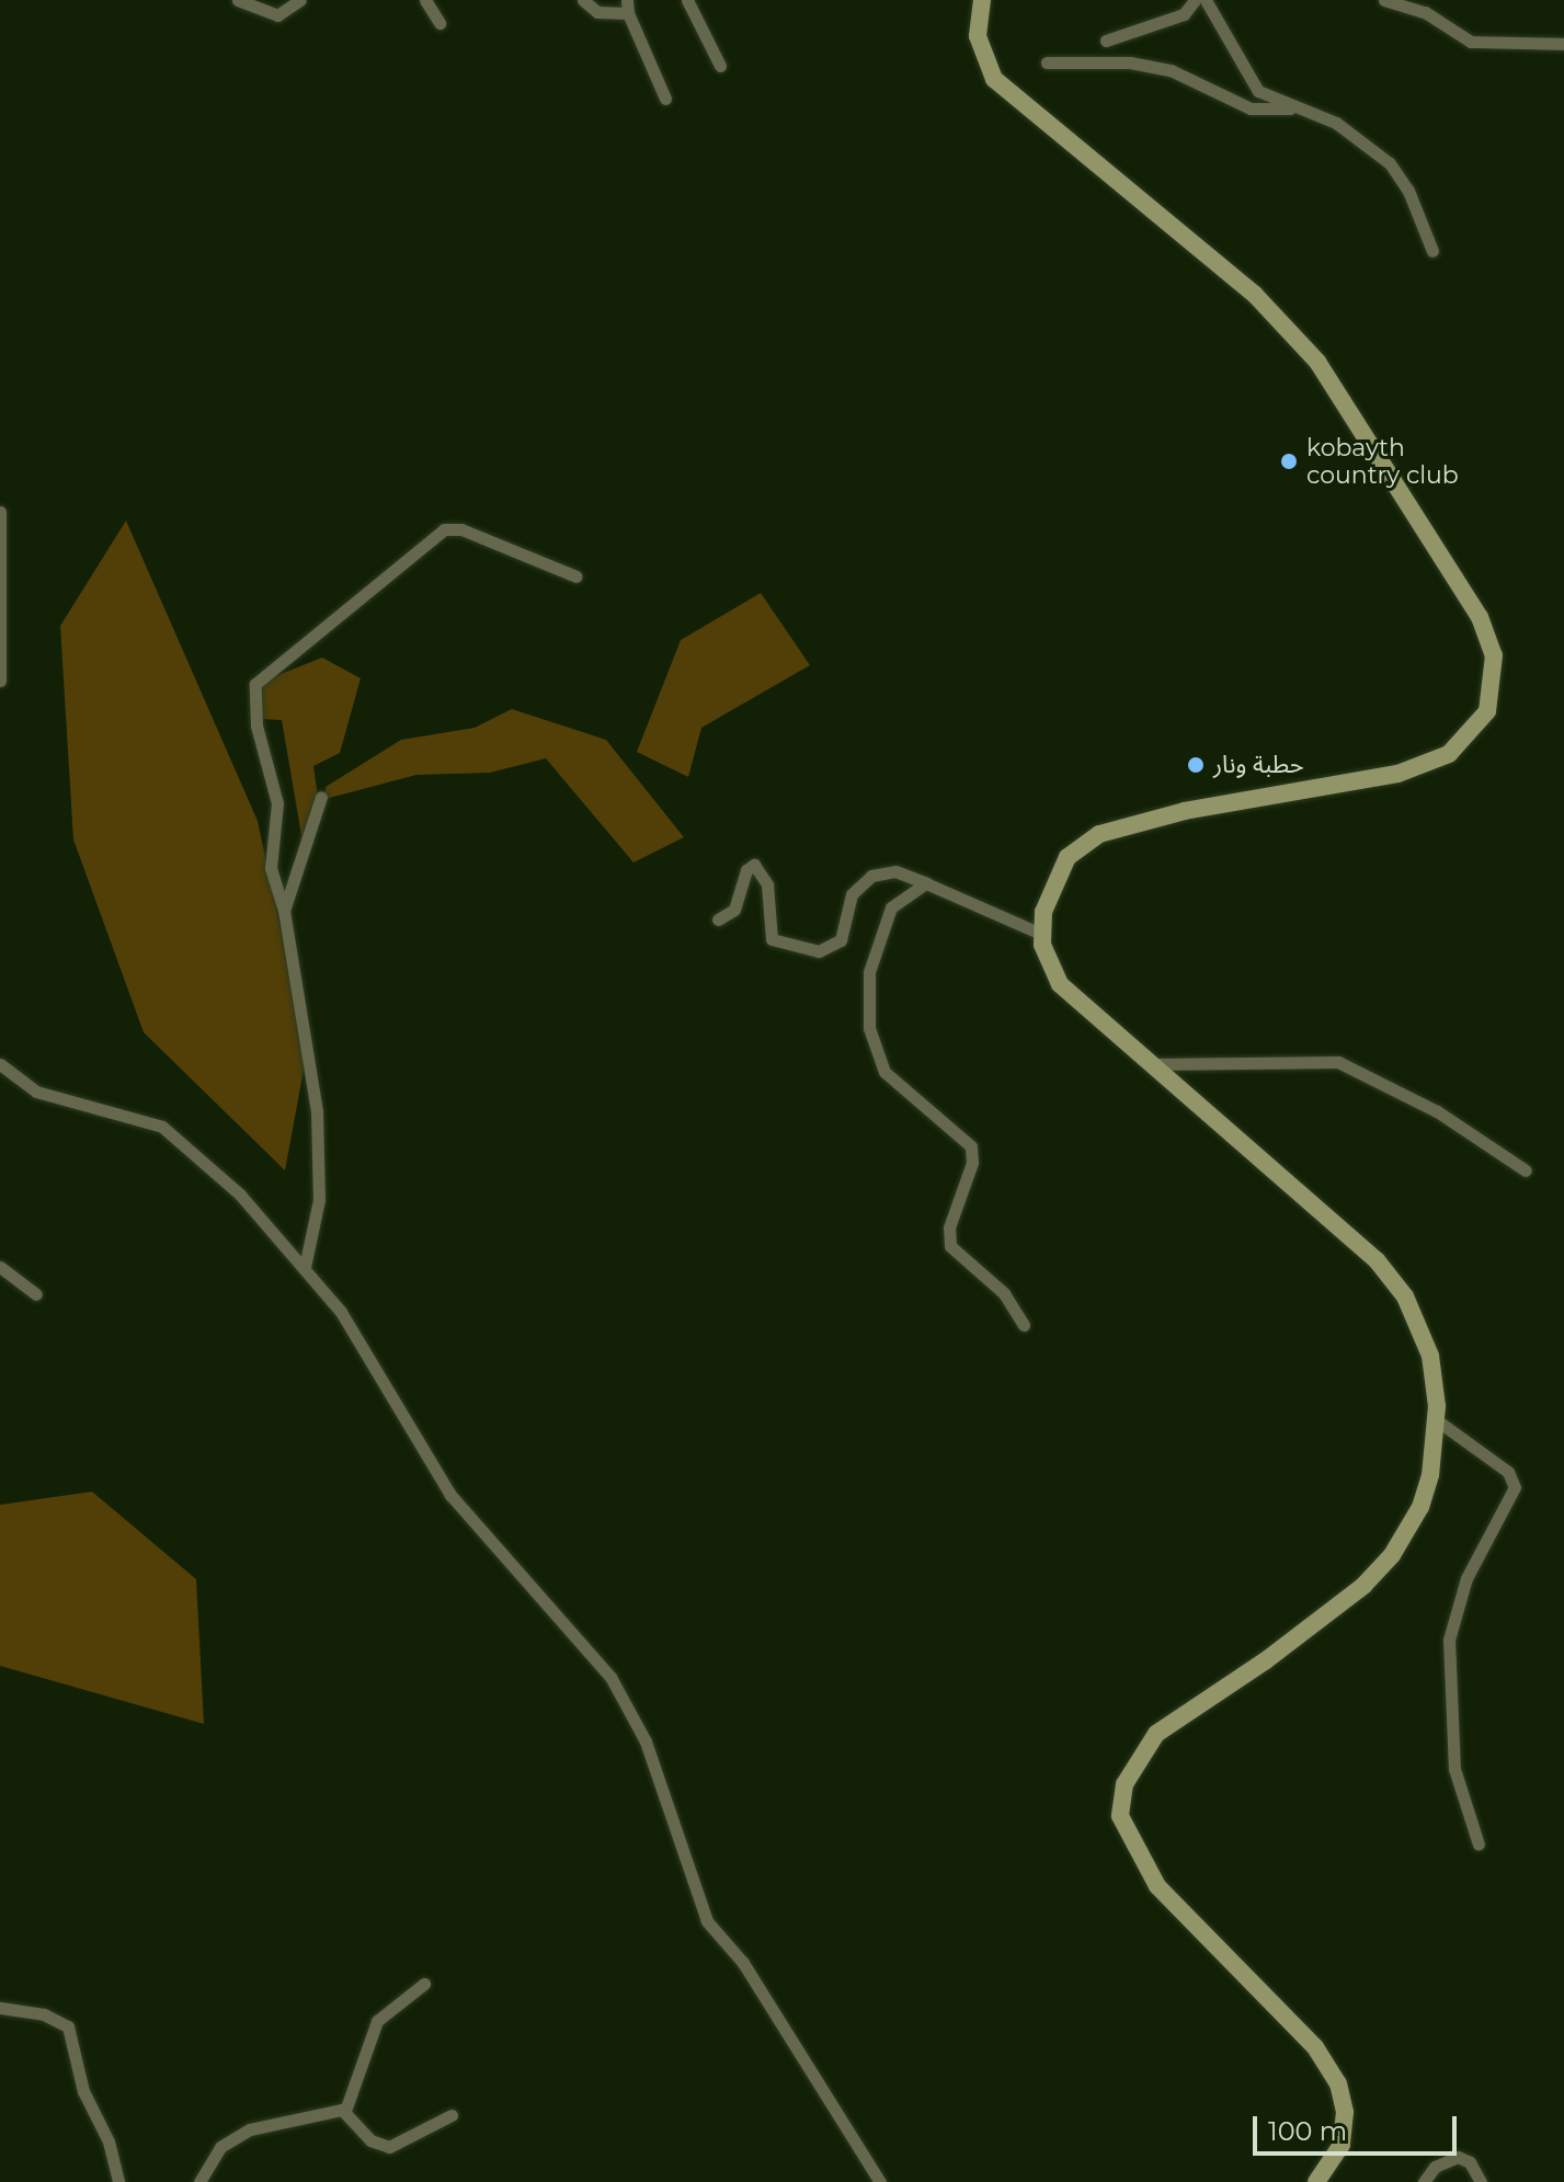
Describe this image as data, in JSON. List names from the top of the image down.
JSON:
{
  "places": ["kobayth country club", "حطبة ونار"],
  "scale_bar": "100 m"
}
